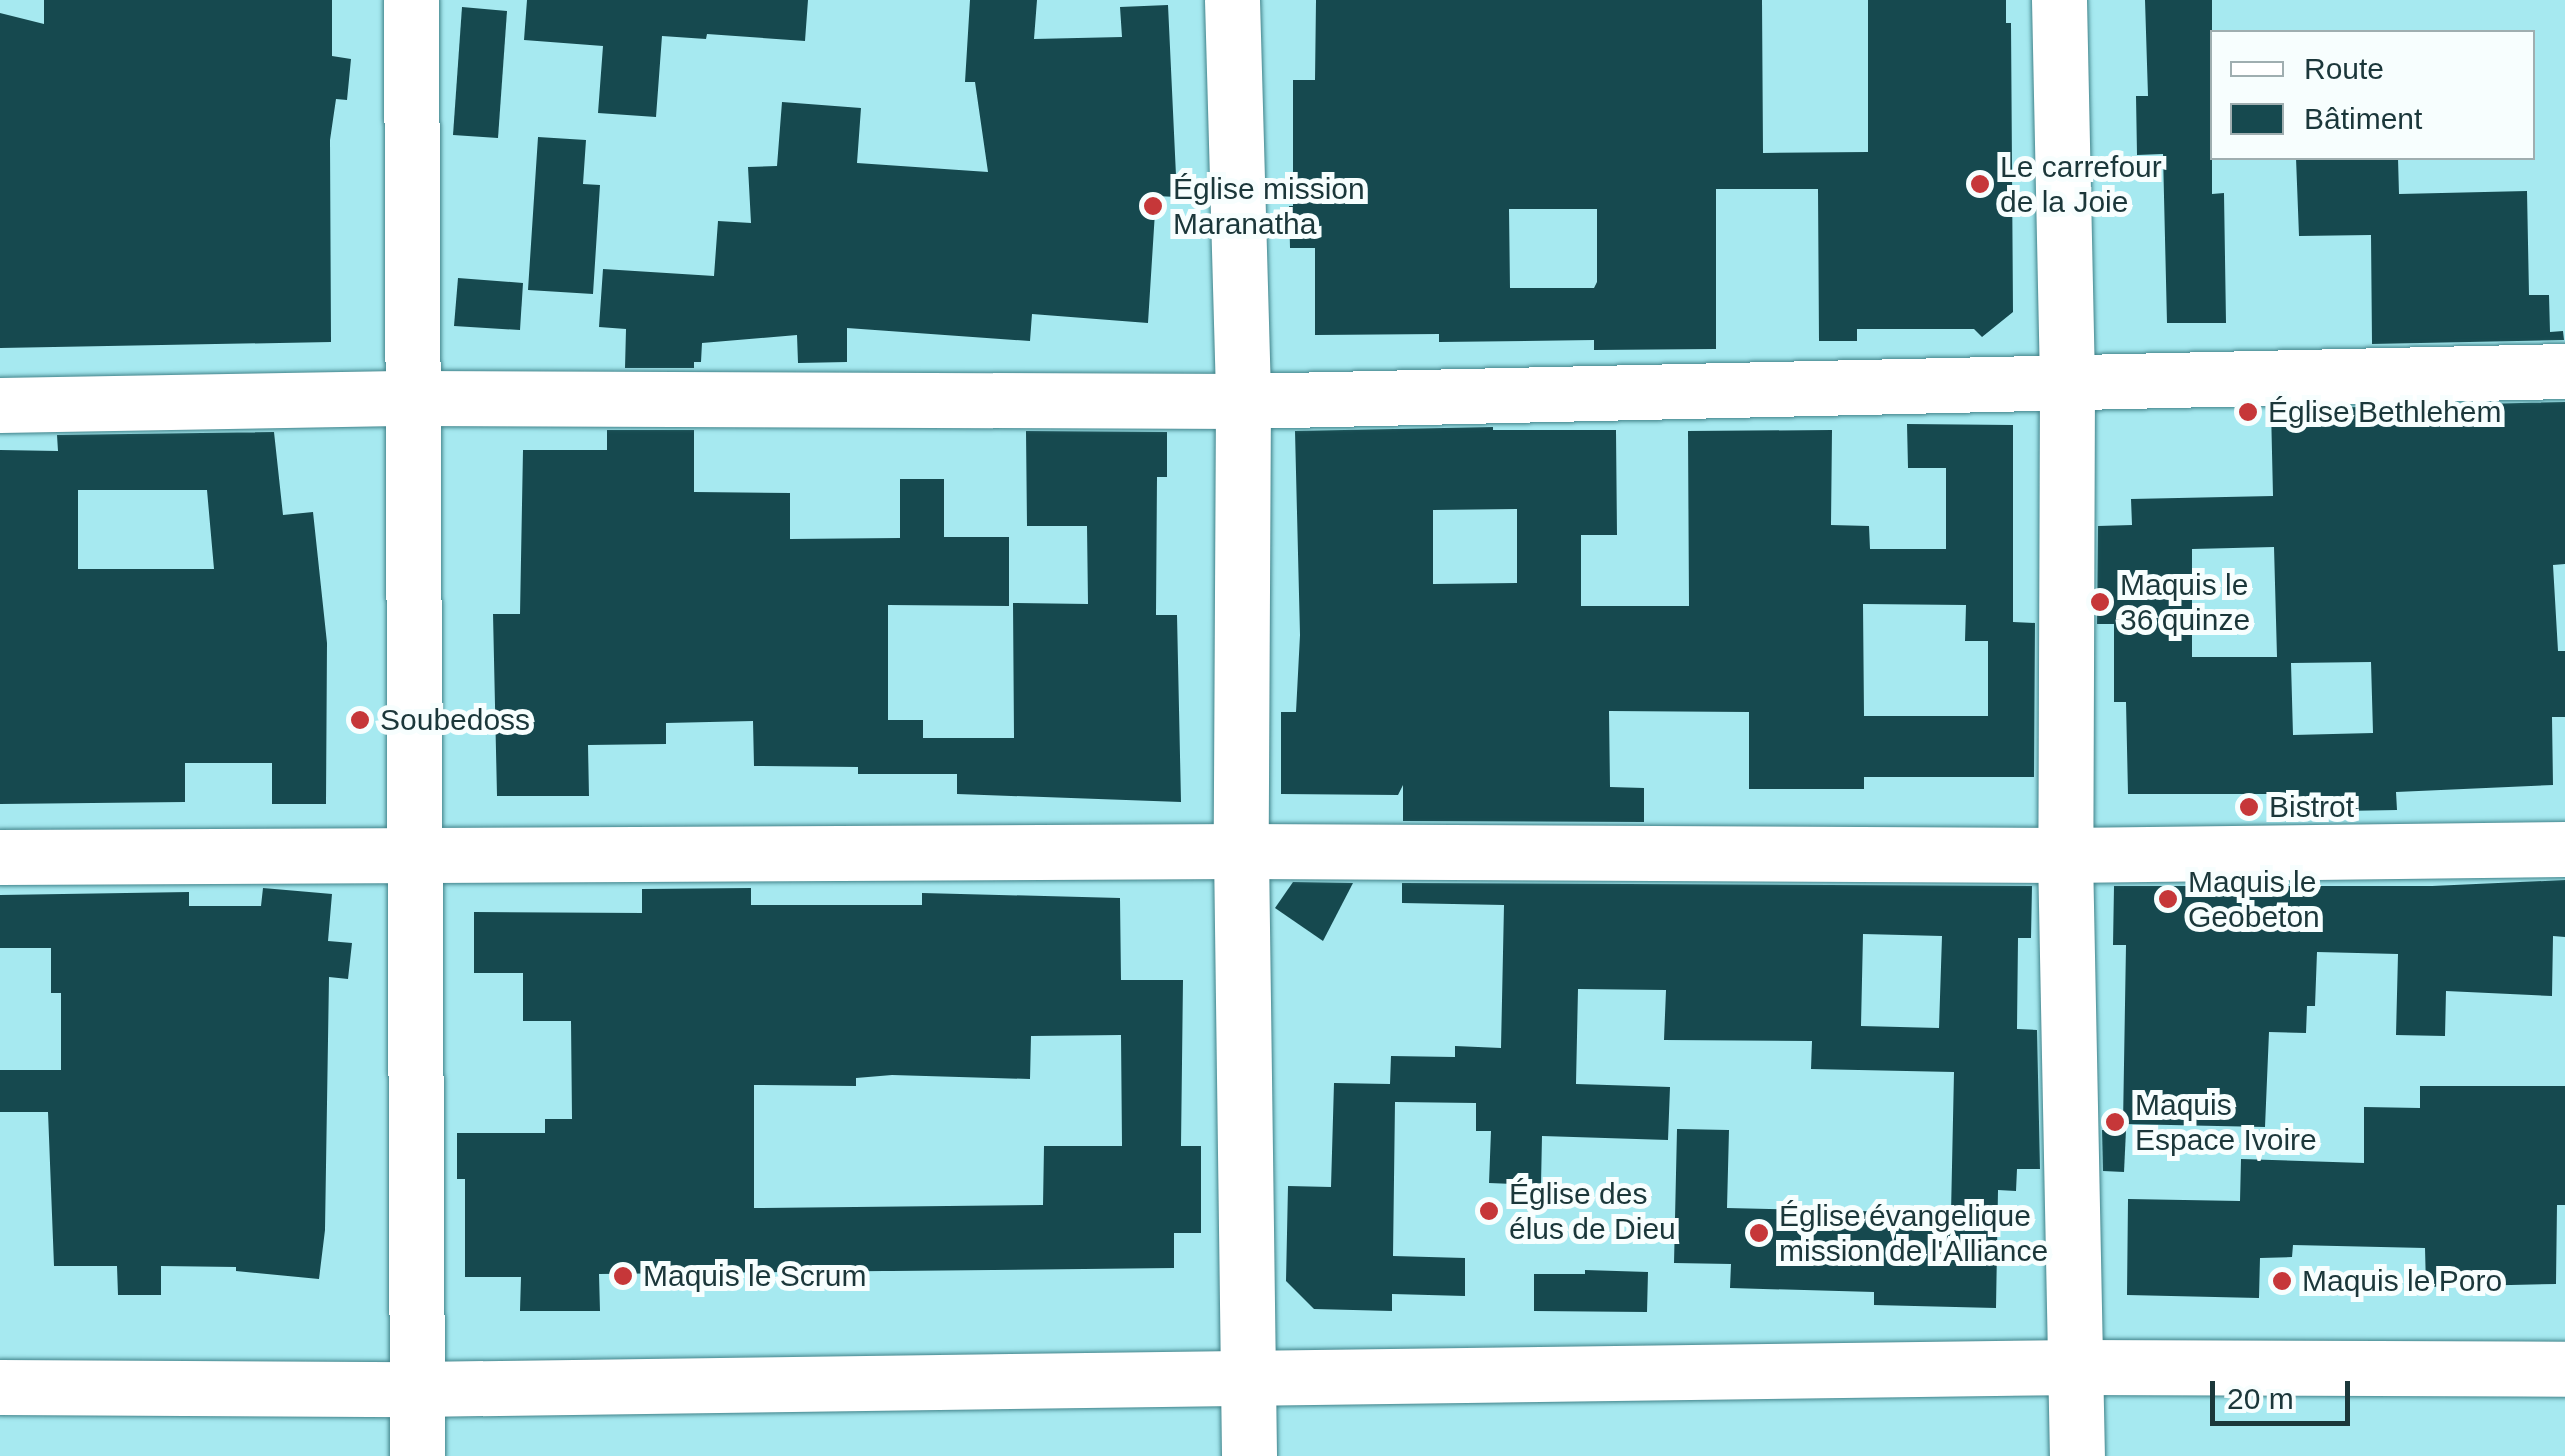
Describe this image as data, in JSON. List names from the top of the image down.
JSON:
{
  "places": [
    "Le carrefour de la Joie",
    "Église mission Maranatha",
    "Église Bethlehem",
    "Maquis le 36 quinze",
    "Soubedoss",
    "Bistrot",
    "Maquis le Geobeton",
    "Maquis Espace Ivoire",
    "Église des élus de Dieu",
    "Église évangelique mission de l'Alliance",
    "Maquis le Scrum",
    "Maquis le Poro"
  ],
  "legend": ["Route", "Bâtiment"],
  "scale_bar": "20 m"
}
